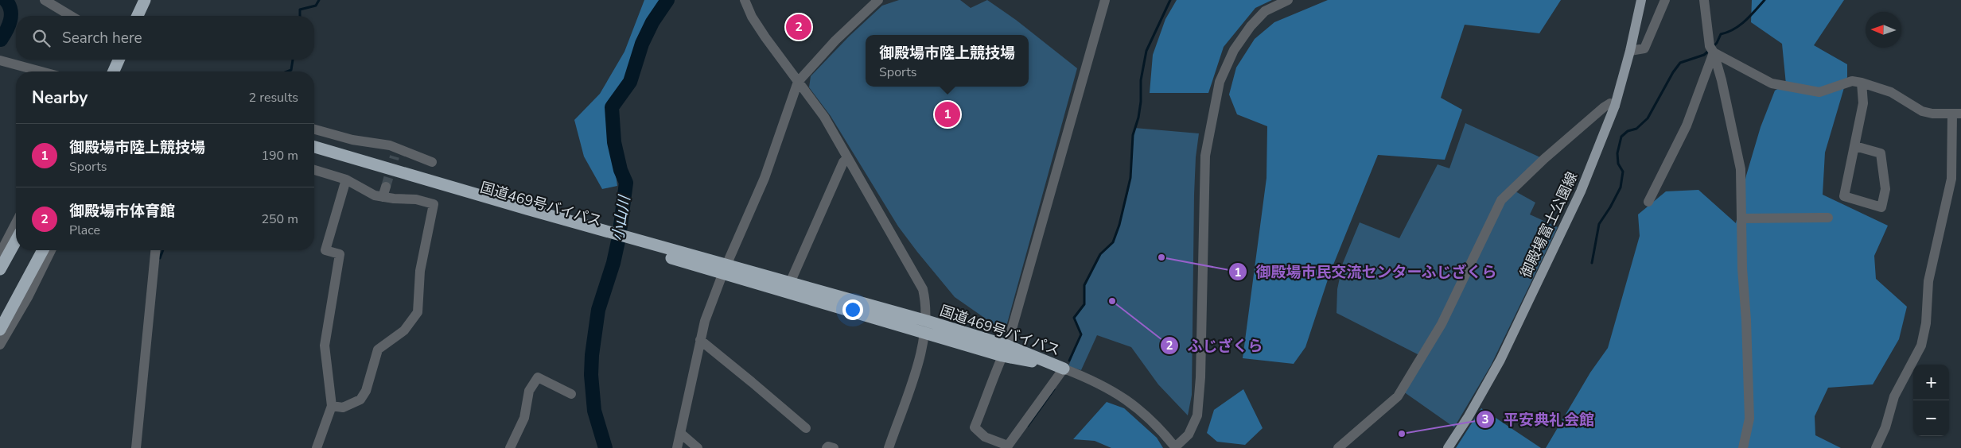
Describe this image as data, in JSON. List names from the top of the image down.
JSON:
{
  "streets": {
    "highway": ["国道469号バイパス"],
    "main road": ["御殿場富士公園線"]
  },
  "water": ["小山川"],
  "places": ["御殿場市民交流センターふじざくら", "ふじざくら", "平安典礼会館"],
  "north": "left",
  "page": {
    "pins": ["2", "1"],
    "search": "Search here",
    "popup": ["御殿場市陸上競技場", "Sports"],
    "heading": ["Nearby", "2 results"],
    "list": [
      {
        "mark": "1",
        "name": "御殿場市陸上競技場",
        "note": "Sports",
        "value": "190 m"
      },
      {
        "mark": "2",
        "name": "御殿場市体育館",
        "note": "Place",
        "value": "250 m"
      }
    ],
    "map_buttons": ["+", "−"]
  }
}
